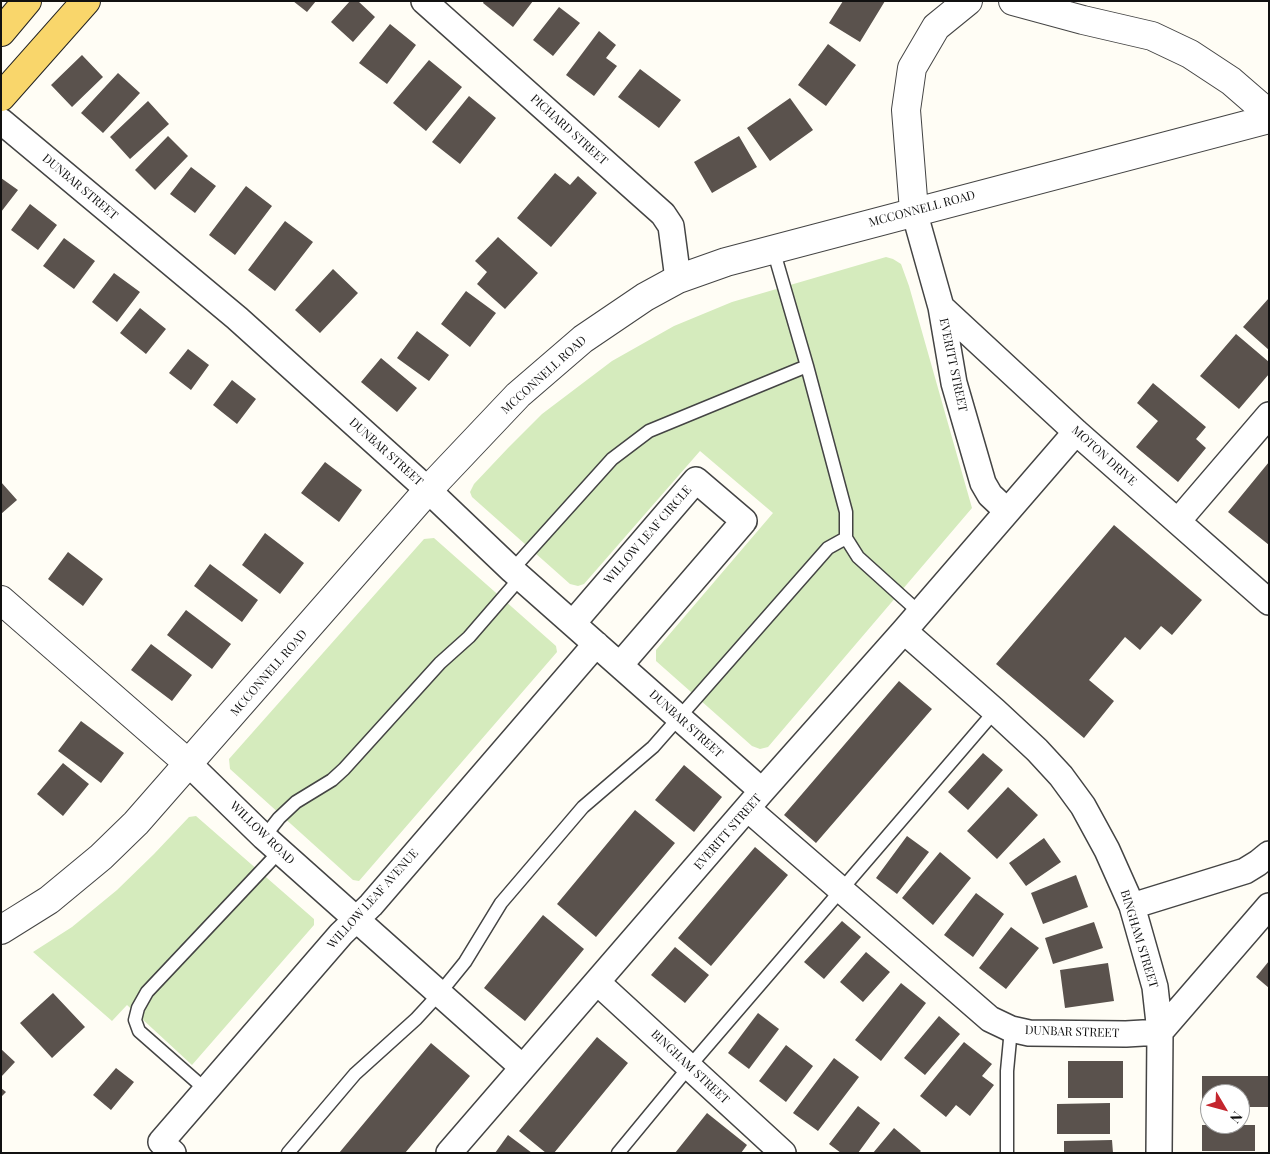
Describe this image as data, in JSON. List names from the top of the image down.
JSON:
{
  "streets": {
    "street": [
      "PICHARD STREET",
      "DUNBAR STREET",
      "MCCONNELL ROAD",
      "EVERITT STREET",
      "MOTON DRIVE",
      "WILLOW LEAF CIRCLE",
      "WILLOW ROAD",
      "WILLOW LEAF AVENUE",
      "BINGHAM STREET"
    ]
  },
  "crossings": [
    ["PICHARD STREET", "MCCONNELL ROAD"],
    ["DUNBAR STREET", "MCCONNELL ROAD"],
    ["DUNBAR STREET", "EVERITT STREET"],
    ["DUNBAR STREET", "WILLOW LEAF CIRCLE"],
    ["DUNBAR STREET", "WILLOW LEAF AVENUE"],
    ["DUNBAR STREET", "BINGHAM STREET"],
    ["MCCONNELL ROAD", "EVERITT STREET"],
    ["MCCONNELL ROAD", "WILLOW ROAD"],
    ["EVERITT STREET", "MOTON DRIVE"],
    ["EVERITT STREET", "WILLOW ROAD"],
    ["EVERITT STREET", "BINGHAM STREET"],
    ["WILLOW ROAD", "WILLOW LEAF AVENUE"]
  ],
  "north": "bottom right"
}
